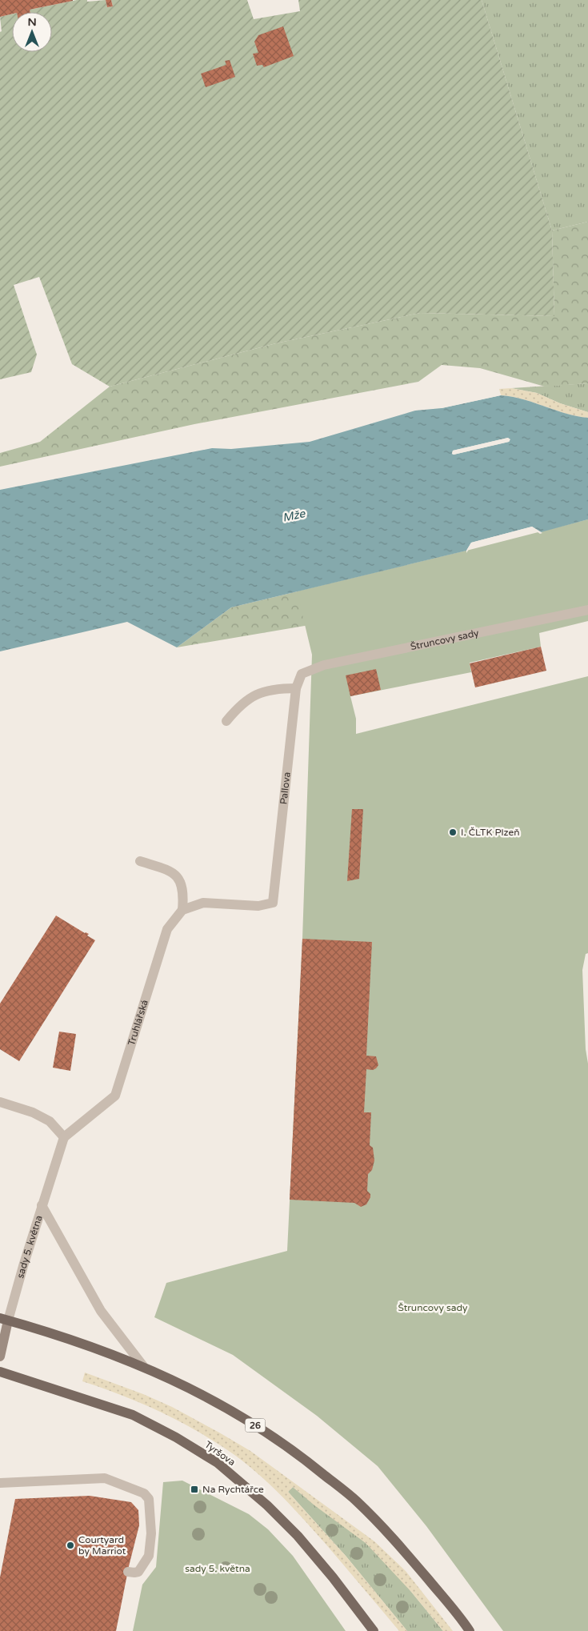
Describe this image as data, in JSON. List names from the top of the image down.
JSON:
{
  "streets": {
    "main road": ["26", "Tyršova"],
    "street": [
      "Štruncovy sady",
      "Pallova",
      "Truhlářská",
      "sady 5. května"
    ]
  },
  "crossings": [
    ["Štruncovy sady", "Pallova"],
    ["Pallova", "Truhlářská"],
    ["Truhlářská", "sady 5. května"],
    ["sady 5. května", "26"]
  ],
  "water": ["Mže"],
  "parks": ["Štruncovy sady", "sady 5. května"],
  "places": {
    "other": ["I. ČLTK Plzeň", "Courtyard by Marriot"],
    "transit": ["Na Rychtářce"]
  },
  "north": "top"
}
